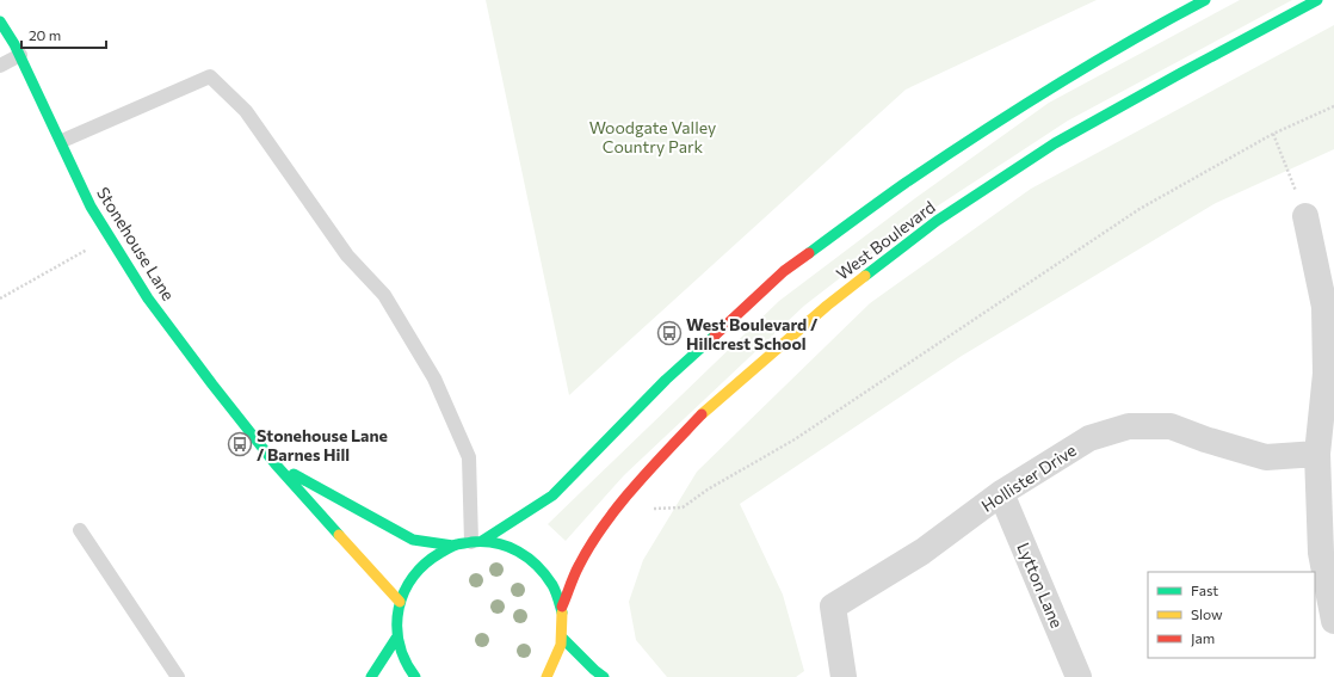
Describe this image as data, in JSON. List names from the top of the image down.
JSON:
{
  "streets": {
    "main road": ["West Boulevard", "Stonehouse Lane"],
    "street": ["Hollister Drive", "Lytton Lane"]
  },
  "crossings": [
    ["Hollister Drive", "Lytton Lane"]
  ],
  "parks": ["Woodgate Valley Country Park"],
  "places": {
    "bus stop": ["West Boulevard / Hillcrest School", "Stonehouse Lane / Barnes Hill"]
  },
  "legend": ["Fast", "Slow", "Jam"],
  "scale_bar": "20 m"
}
